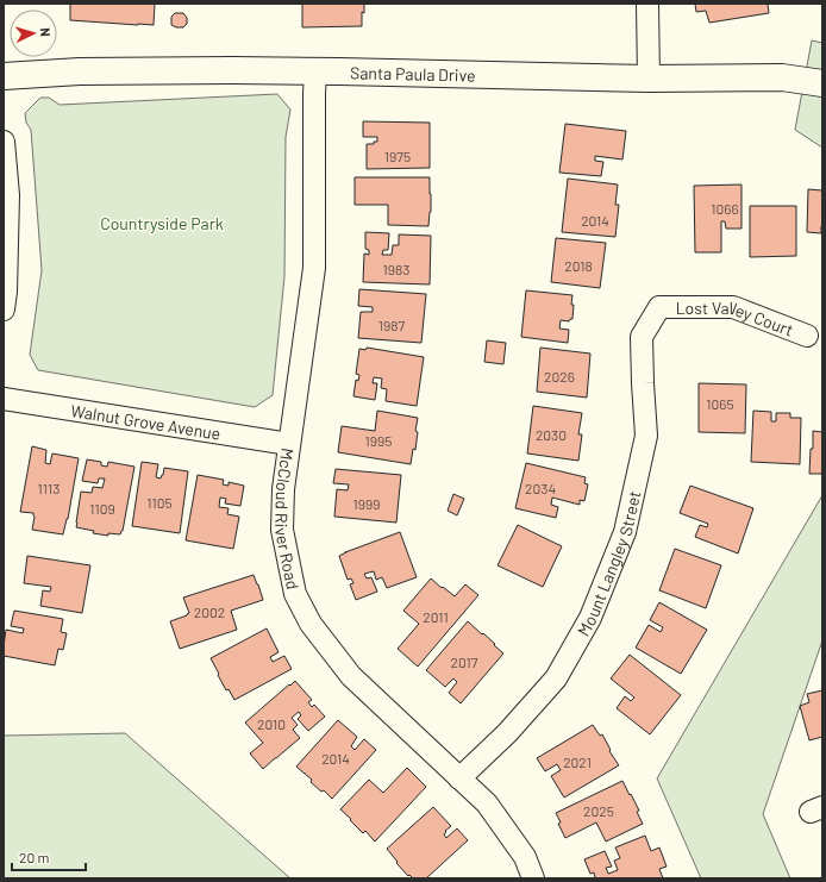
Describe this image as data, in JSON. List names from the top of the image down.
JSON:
{
  "streets": {
    "street": [
      "Santa Paula Drive",
      "Lost Valley Court",
      "Walnut Grove Avenue",
      "McCloud River Road",
      "Mount Langley Street"
    ]
  },
  "crossings": [
    ["Santa Paula Drive", "McCloud River Road"],
    ["Lost Valley Court", "Mount Langley Street"],
    ["Walnut Grove Avenue", "McCloud River Road"],
    ["McCloud River Road", "Mount Langley Street"]
  ],
  "parks": ["Countryside Park"],
  "house_numbers": [
    "1975",
    "1066",
    "2014",
    "2018",
    "1983",
    "1987",
    "2026",
    "1065",
    "2030",
    "1995",
    "1113",
    "2034",
    "1105",
    "1999",
    "1109",
    "2002",
    "2011",
    "2017",
    "2010",
    "2014",
    "2021",
    "2025"
  ],
  "scale_bar": "20 m",
  "north": "right"
}
